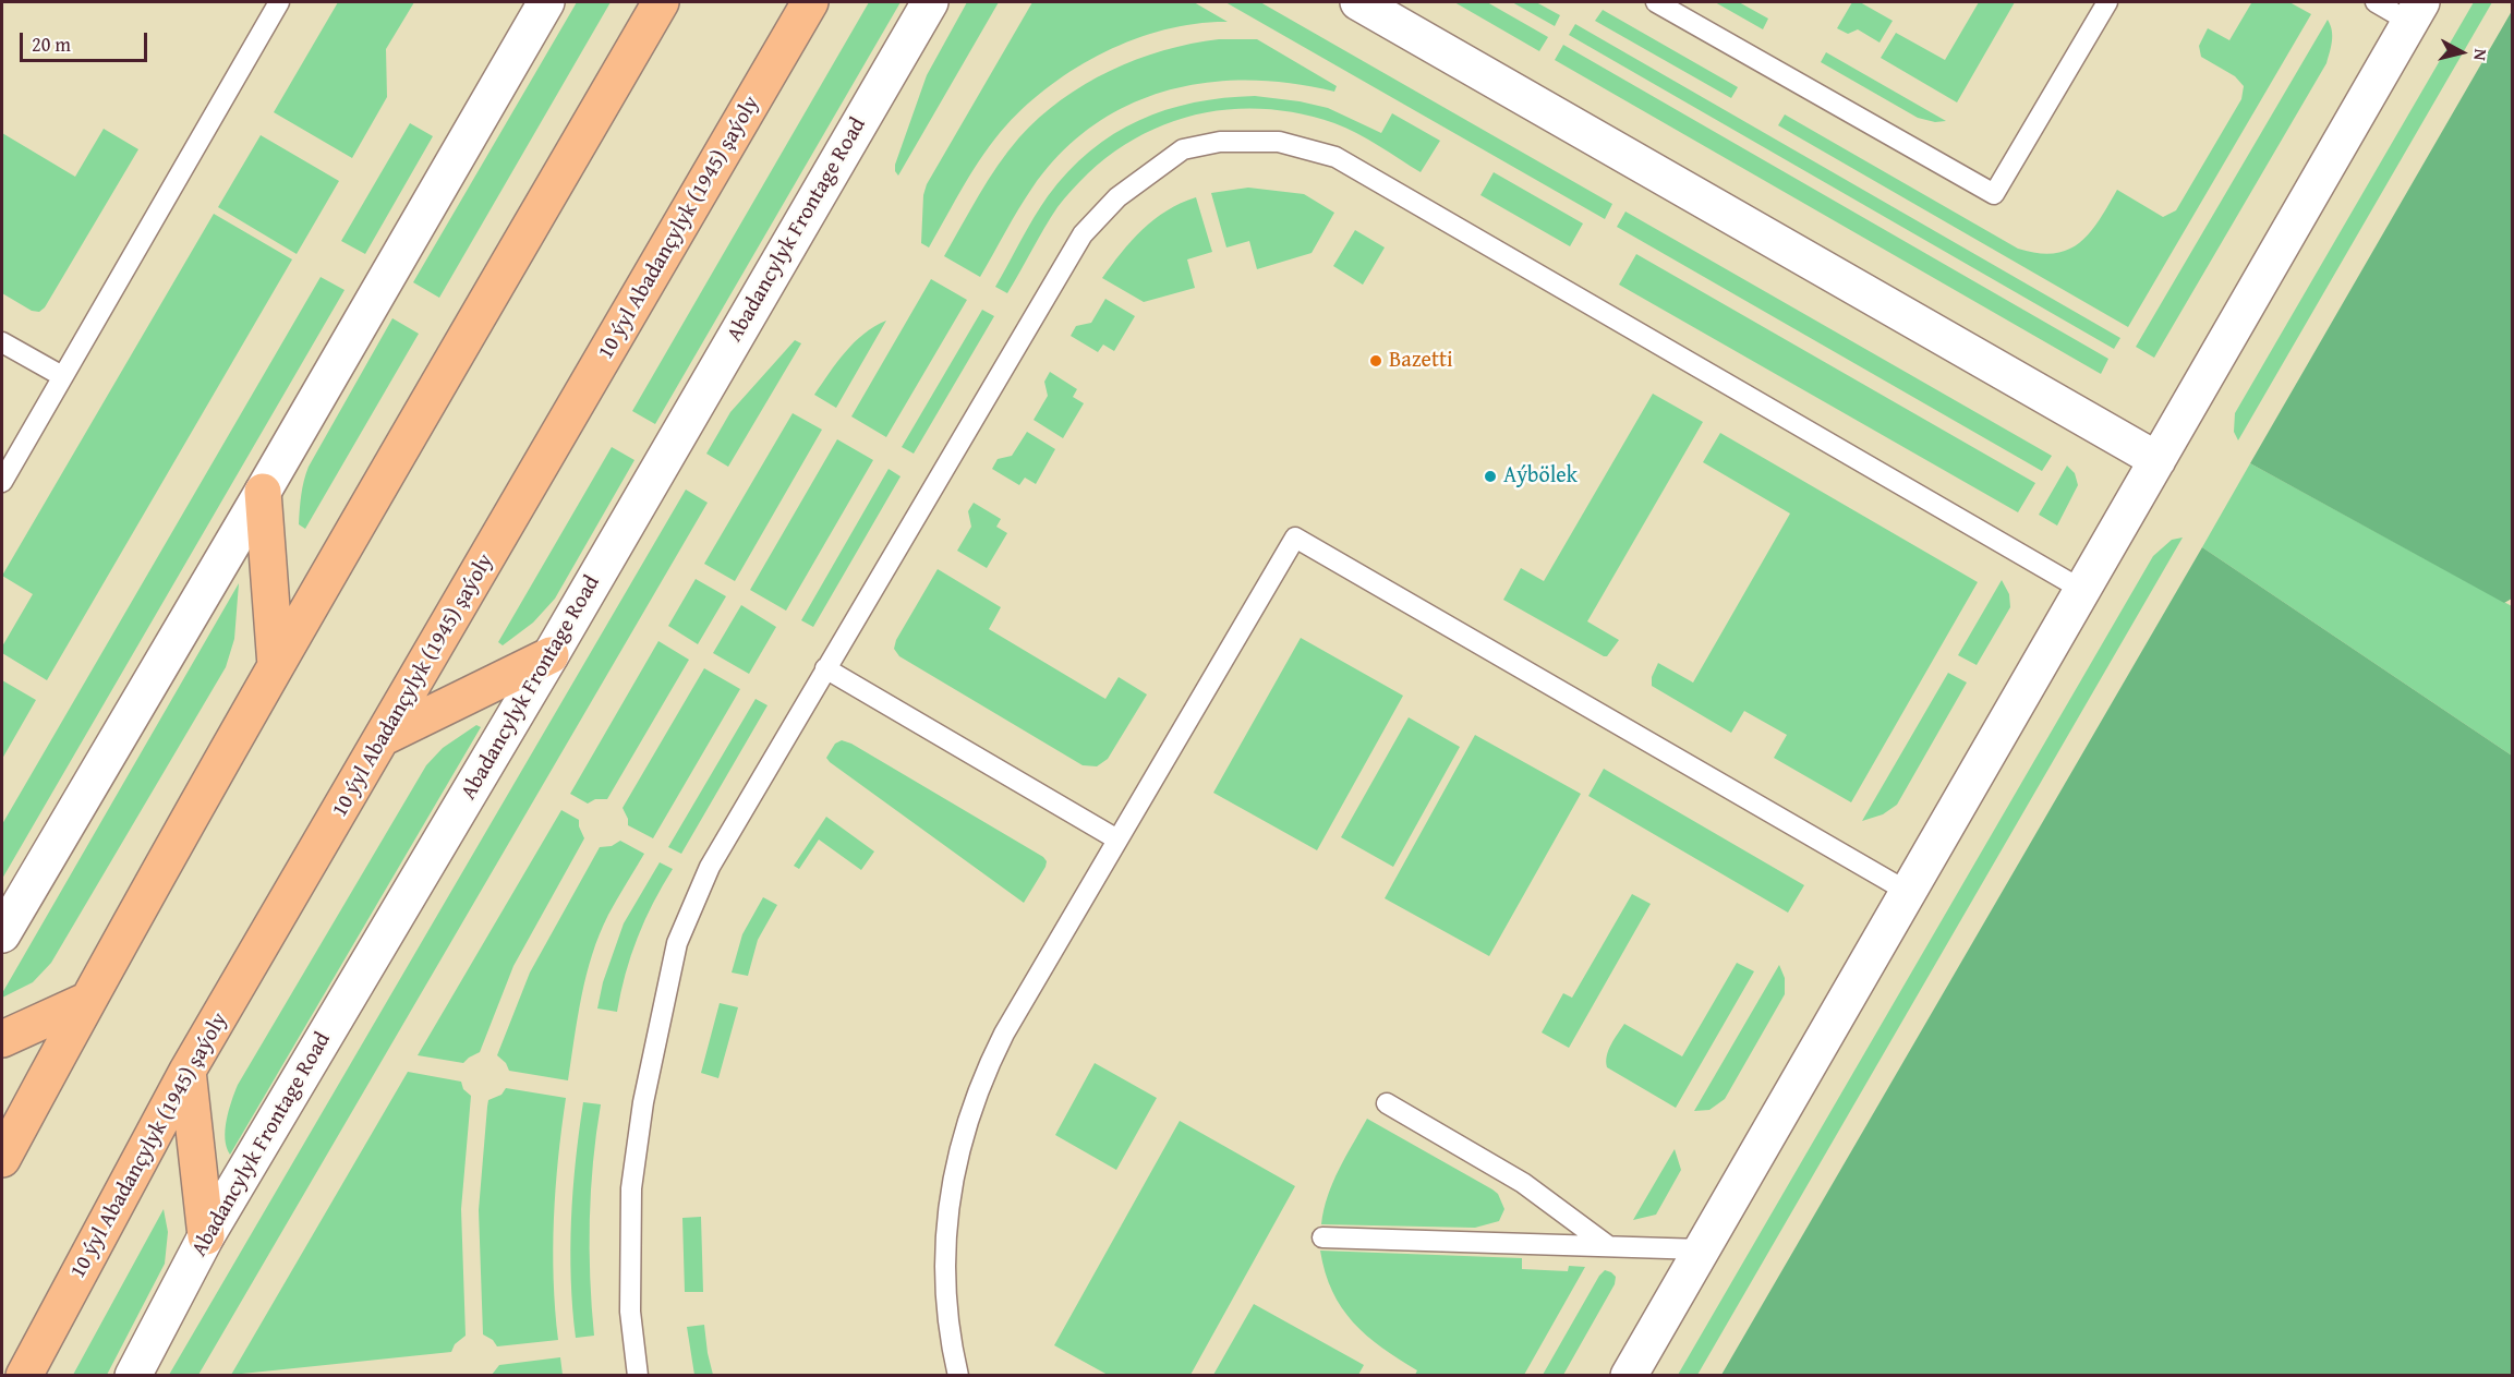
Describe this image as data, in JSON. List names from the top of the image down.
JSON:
{
  "streets": {
    "main road": ["10 ýyl Abadançylyk (1945) şaýoly"],
    "street": ["Abadancylyk Frontage Road"]
  },
  "places": ["Bazetti", "Aýbölek"],
  "scale_bar": "20 m",
  "north": "right"
}
